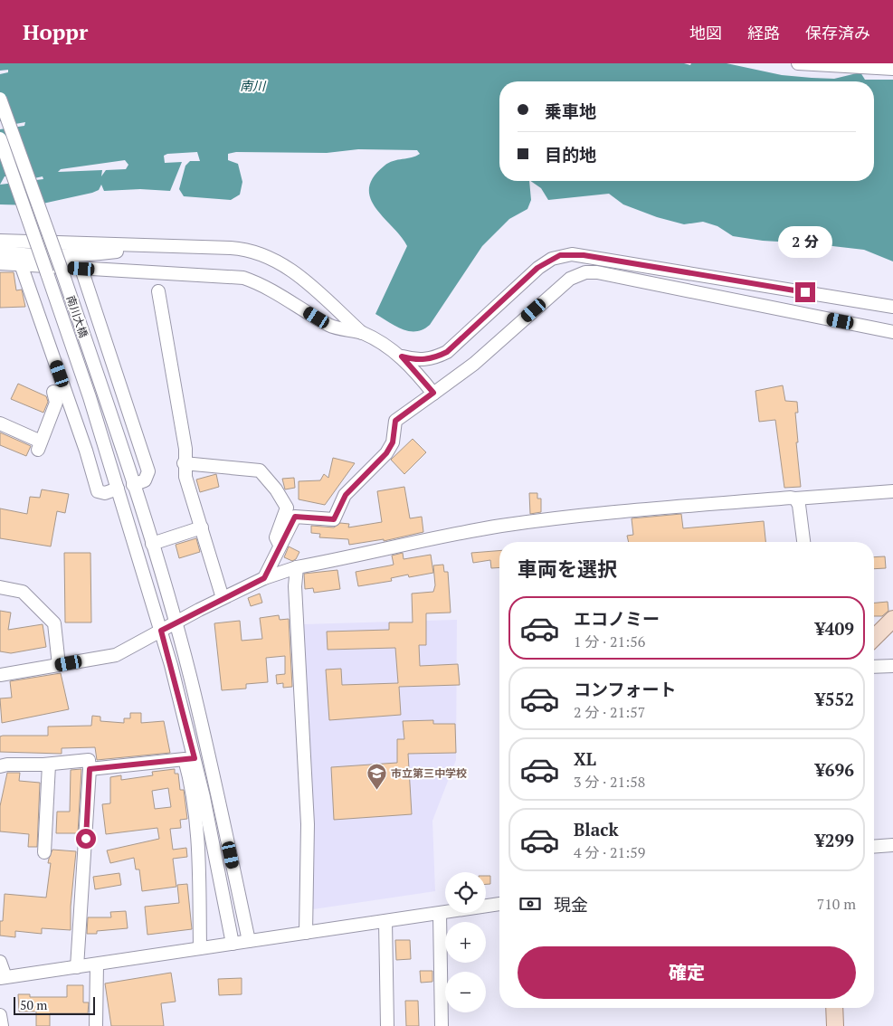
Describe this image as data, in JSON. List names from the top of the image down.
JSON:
{
  "streets": {
    "street": ["南川大橋"]
  },
  "water": ["南川"],
  "places": {
    "school or university": ["市立第三中学校"]
  },
  "scale_bar": "50 m",
  "page": {
    "header": "Hoppr",
    "nav": ["地図", "経路", "保存済み"],
    "banner": ["乗車地", "目的地"],
    "bubble": "2 分",
    "heading": "車両を選択",
    "list": [
      {
        "name": "エコノミー",
        "note": "1 分 · 21:56",
        "value": "¥409"
      },
      {
        "name": "コンフォート",
        "note": "2 分 · 21:57",
        "value": "¥552"
      },
      {
        "name": "XL",
        "note": "3 分 · 21:58",
        "value": "¥696"
      },
      {
        "name": "Black",
        "note": "4 分 · 21:59",
        "value": "¥299"
      }
    ],
    "map_buttons": ["+", "−"],
    "pay": ["現金", "710 m"],
    "buttons": "確定",
    "scale": "50 m"
  }
}
